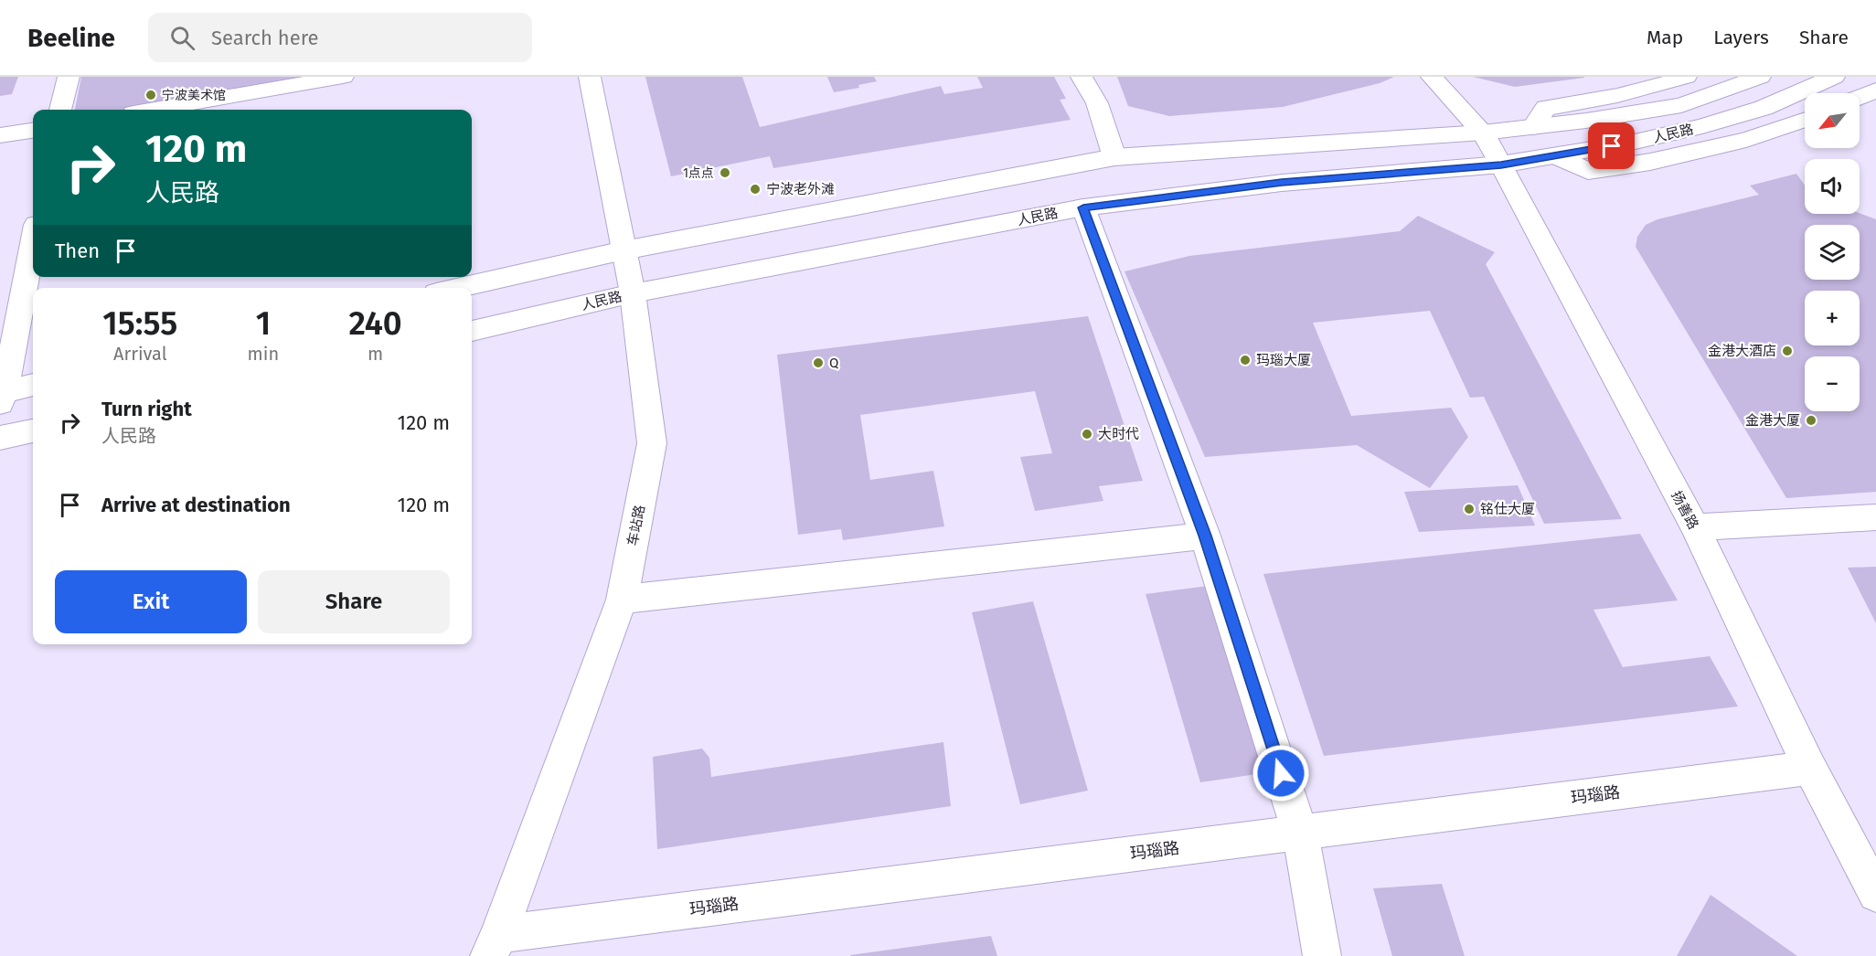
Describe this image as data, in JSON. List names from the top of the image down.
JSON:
{
  "streets": {
    "street": [
      "人民路",
      "扬善路",
      "车站路",
      "玛瑙路"
    ]
  },
  "crossings": [
    ["人民路", "扬善路"],
    ["人民路", "车站路"],
    ["扬善路", "玛瑙路"],
    ["车站路", "玛瑙路"]
  ],
  "places": [
    "宁波美术馆",
    "1点点",
    "宁波老外滩",
    "金港大酒店",
    "玛瑙大厦",
    "Q",
    "金港大厦",
    "大时代",
    "铭仕大厦"
  ],
  "north": "bottom left",
  "page": {
    "header": "Beeline",
    "search": "Search here",
    "nav": ["Map", "Layers", "Share"],
    "map_buttons": ["+", "−"],
    "turn": ["120 m", "人民路"],
    "then": "Then",
    "eta": [
      "15:55",
      "Arrival",
      "1",
      "min",
      "240",
      "m"
    ],
    "list": [
      {
        "name": "Turn right",
        "note": "人民路",
        "value": "120 m"
      },
      {
        "name": "Arrive at destination",
        "value": "120 m"
      }
    ],
    "buttons": ["Exit", "Share"]
  }
}
